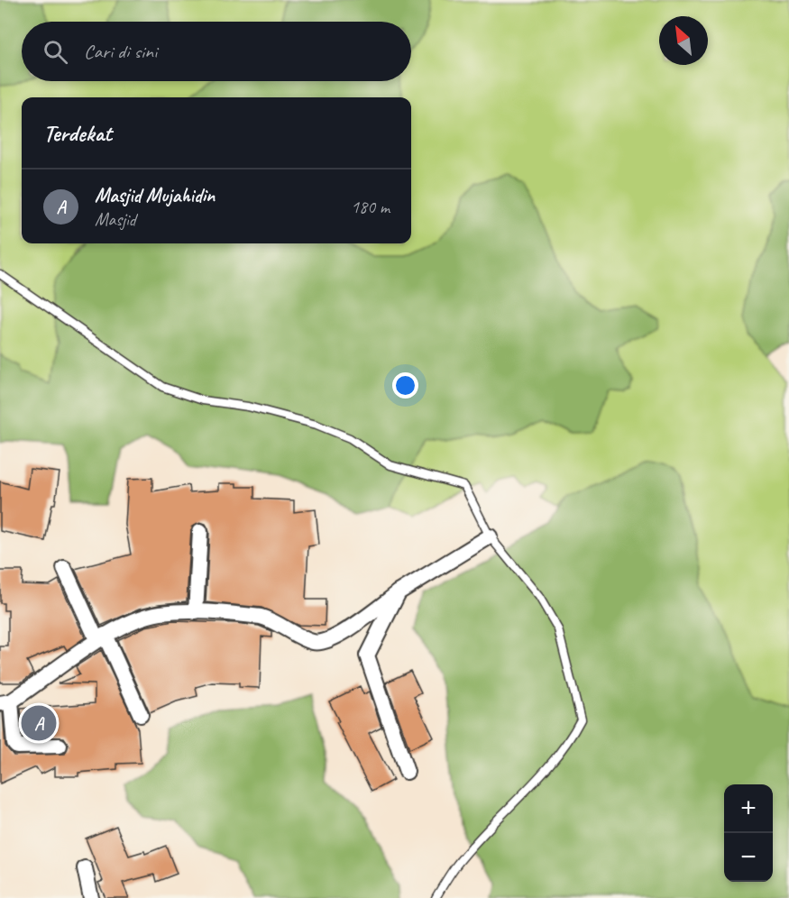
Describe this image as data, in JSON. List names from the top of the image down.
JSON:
{
  "north": "top left",
  "page": {
    "search": "Cari di sini",
    "heading": "Terdekat",
    "list": [
      {
        "mark": "A",
        "name": "Masjid Mujahidin",
        "note": "Masjid",
        "value": "180 m"
      }
    ],
    "pins": "A",
    "map_buttons": ["+", "−"]
  }
}
